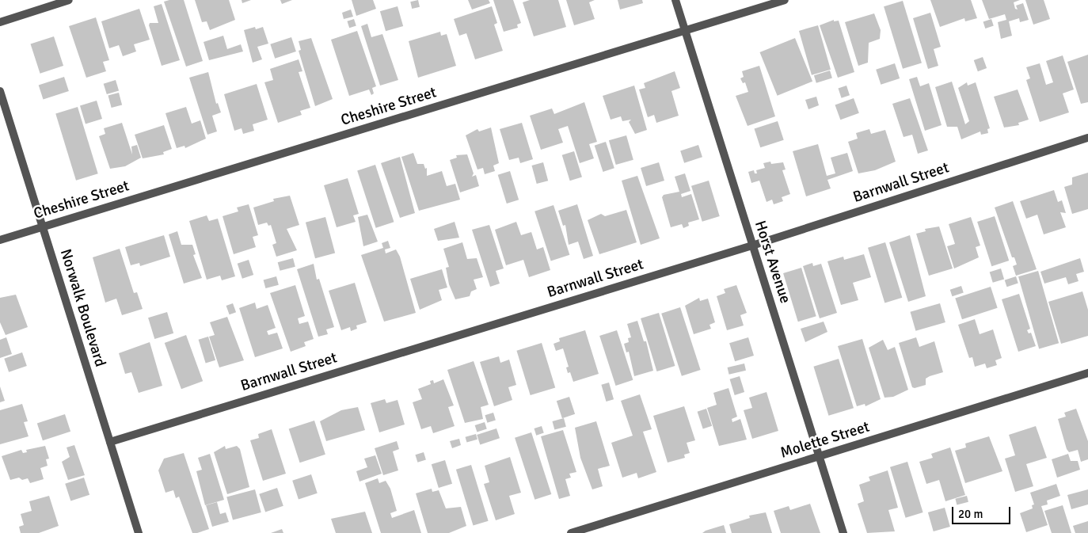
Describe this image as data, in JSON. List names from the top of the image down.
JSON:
{
  "streets": {
    "street": [
      "Cheshire Street",
      "Barnwall Street",
      "Horst Avenue",
      "Norwalk Boulevard",
      "Molette Street"
    ]
  },
  "crossings": [
    ["Cheshire Street", "Horst Avenue"],
    ["Cheshire Street", "Norwalk Boulevard"],
    ["Barnwall Street", "Horst Avenue"],
    ["Barnwall Street", "Norwalk Boulevard"],
    ["Horst Avenue", "Molette Street"]
  ],
  "scale_bar": "20 m"
}
